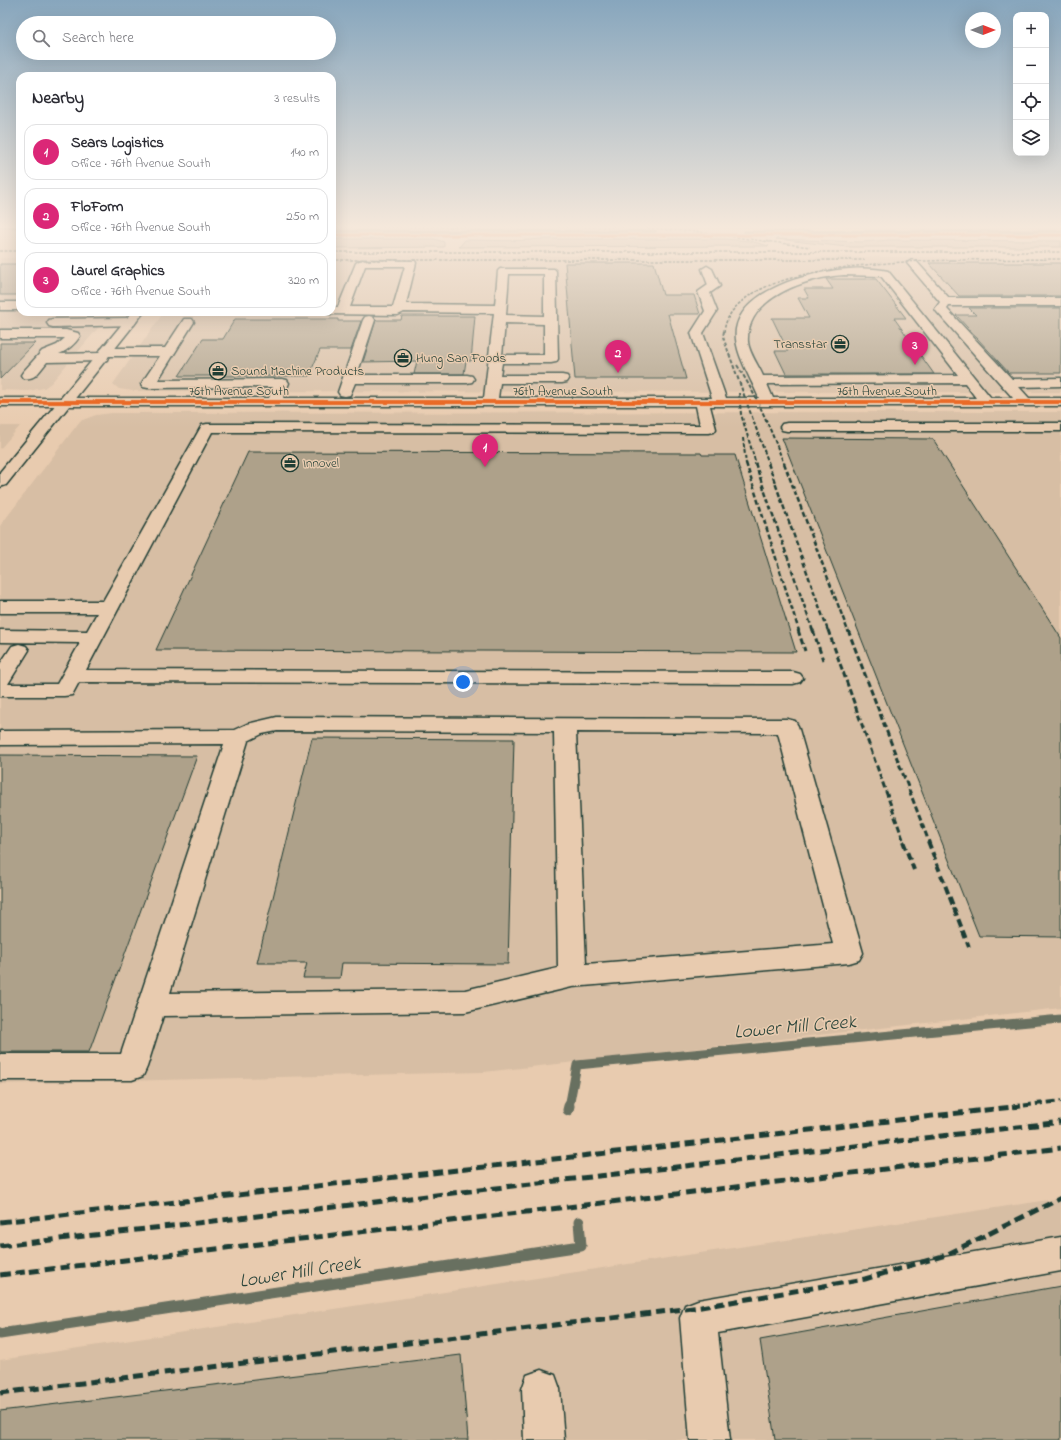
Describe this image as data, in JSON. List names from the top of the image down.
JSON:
{
  "streets": {
    "street": ["76th Avenue South"]
  },
  "water": ["Lower Mill Creek"],
  "places": {
    "office": [
      "Transstar",
      "Hung San Foods",
      "Sound Machine Products",
      "Innovel"
    ]
  },
  "north": "right",
  "page": {
    "map_buttons": ["+", "−"],
    "search": "Search here",
    "heading": ["Nearby", "3 results"],
    "list": [
      {
        "mark": "1",
        "name": "Sears Logistics",
        "note": "Office · 76th Avenue South",
        "value": "140 m"
      },
      {
        "mark": "2",
        "name": "FloForm",
        "note": "Office · 76th Avenue South",
        "value": "250 m"
      },
      {
        "mark": "3",
        "name": "Laurel Graphics",
        "note": "Office · 76th Avenue South",
        "value": "320 m"
      }
    ],
    "pins": ["3", "2", "1"]
  }
}
